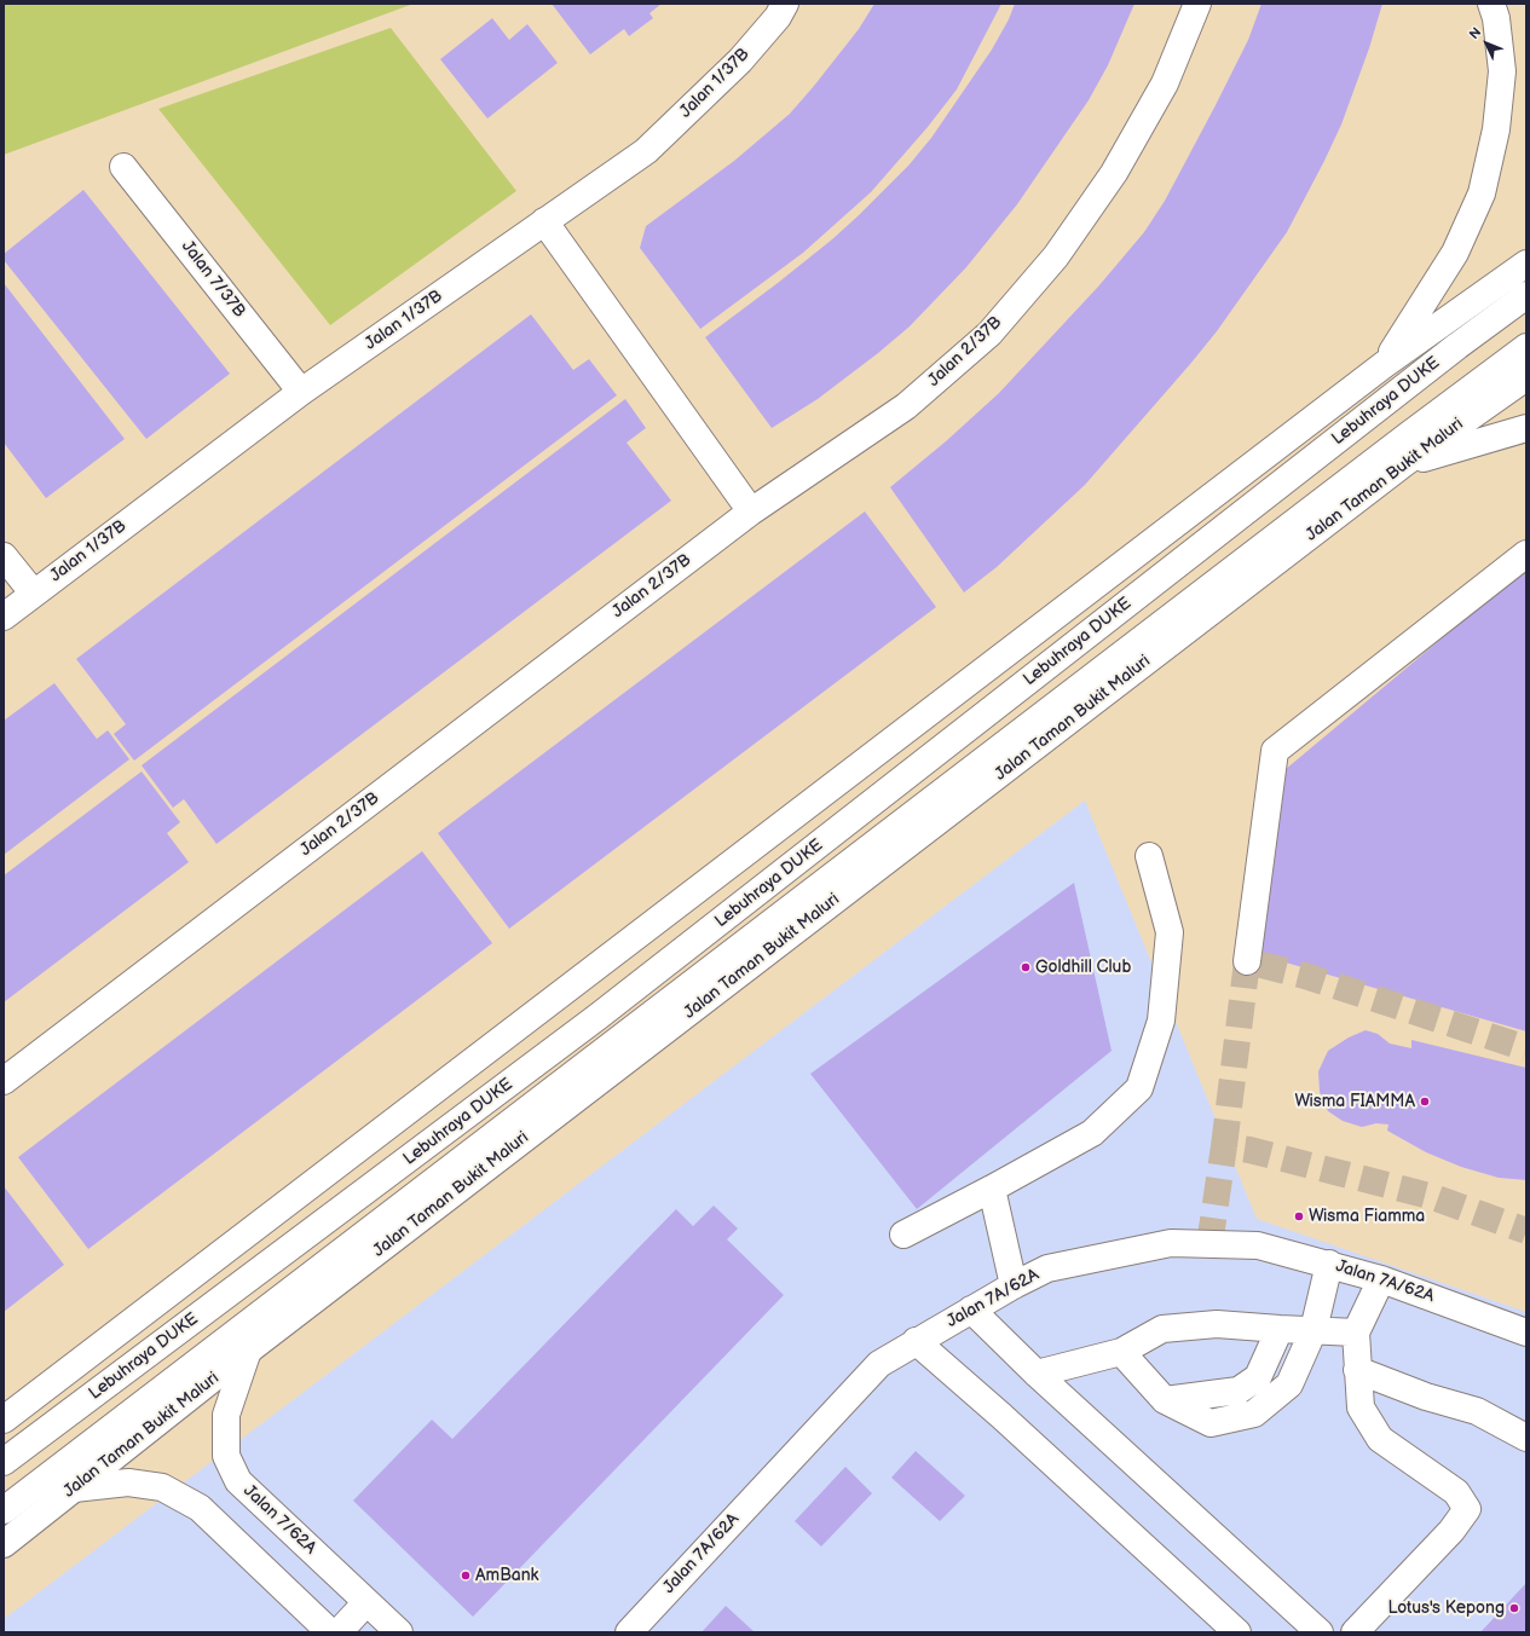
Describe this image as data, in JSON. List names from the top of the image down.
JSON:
{
  "streets": {
    "main road": [
      "Jalan 1/37B",
      "Jalan 7/37B",
      "Jalan 2/37B",
      "Lebuhraya DUKE",
      "Jalan Taman Bukit Maluri",
      "Jalan 7A/62A",
      "Jalan 7/62A"
    ]
  },
  "crossings": [
    ["Jalan 1/37B", "Jalan 7/37B"],
    ["Jalan Taman Bukit Maluri", "Jalan 7/62A"]
  ],
  "places": [
    "Goldhill Club",
    "Wisma FIAMMA",
    "Wisma Fiamma",
    "AmBank",
    "Lotus's Kepong"
  ],
  "north": "top left"
}
